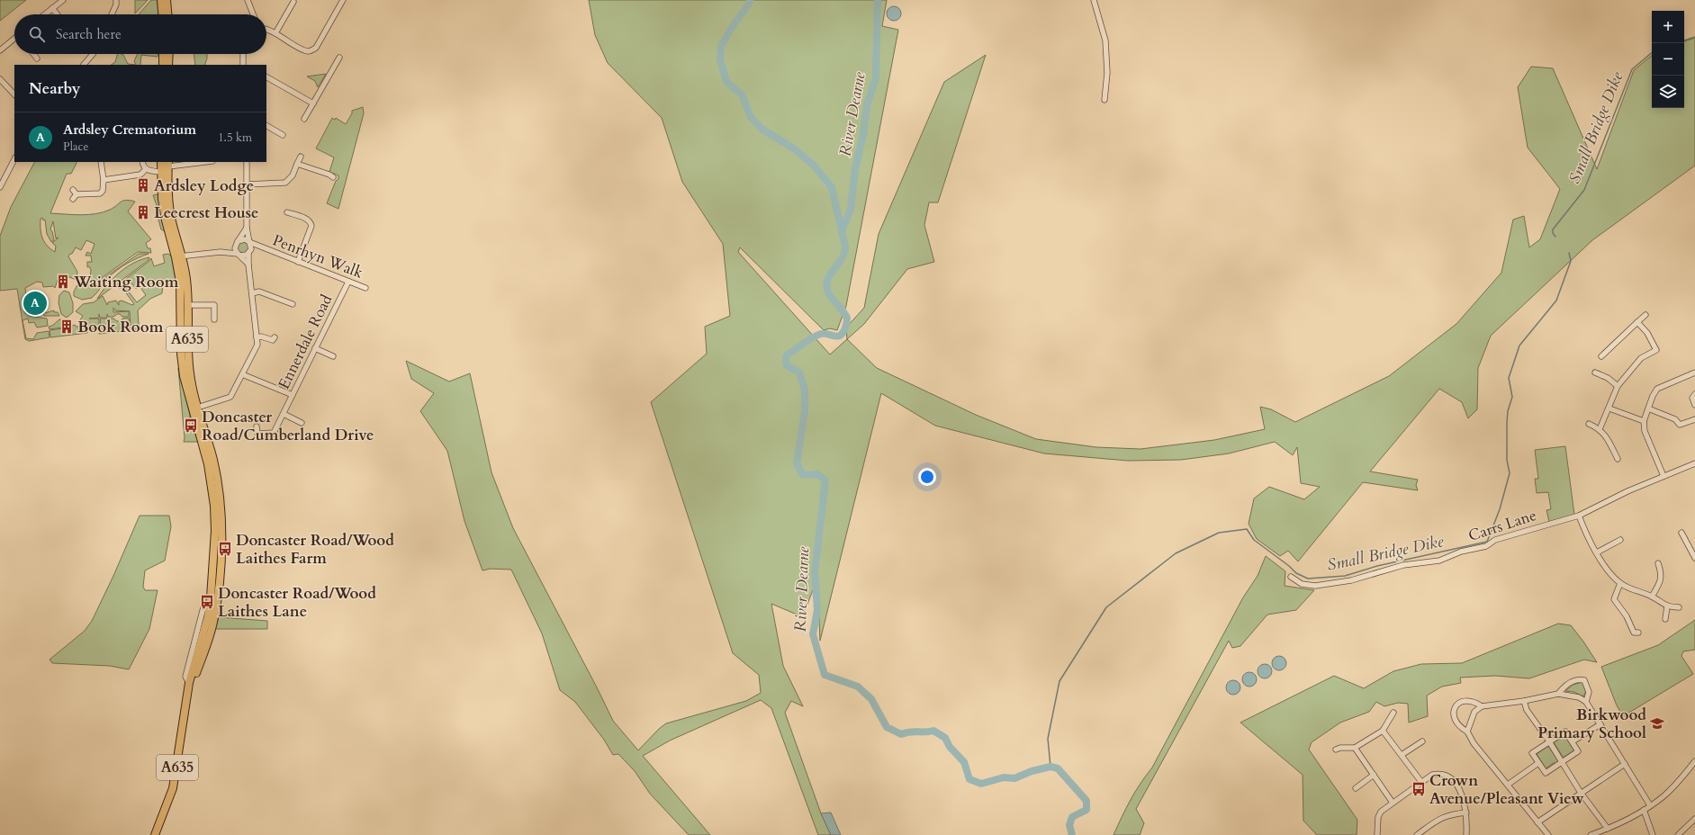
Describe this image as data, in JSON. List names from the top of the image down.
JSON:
{
  "streets": {
    "highway": ["A635"],
    "street": ["Penrhyn Walk", "Ennerdale Road", "Carrs Lane"]
  },
  "crossings": [
    ["Penrhyn Walk", "Ennerdale Road"]
  ],
  "water": ["River Dearne", "Small Bridge Dike"],
  "places": {
    "building": [
      "Ardsley Lodge",
      "Leecrest House",
      "Waiting Room",
      "Book Room"
    ],
    "bus stop": [
      "Doncaster Road/Cumberland Drive",
      "Doncaster Road/Wood Laithes Farm",
      "Doncaster Road/Wood Laithes Lane",
      "Crown Avenue/Pleasant View"
    ],
    "school or university": ["Birkwood Primary School"]
  },
  "page": {
    "map_buttons": ["+", "−"],
    "search": "Search here",
    "heading": "Nearby",
    "list": [
      {
        "mark": "A",
        "name": "Ardsley Crematorium",
        "note": "Place",
        "value": "1.5 km"
      }
    ],
    "pins": "A"
  }
}
